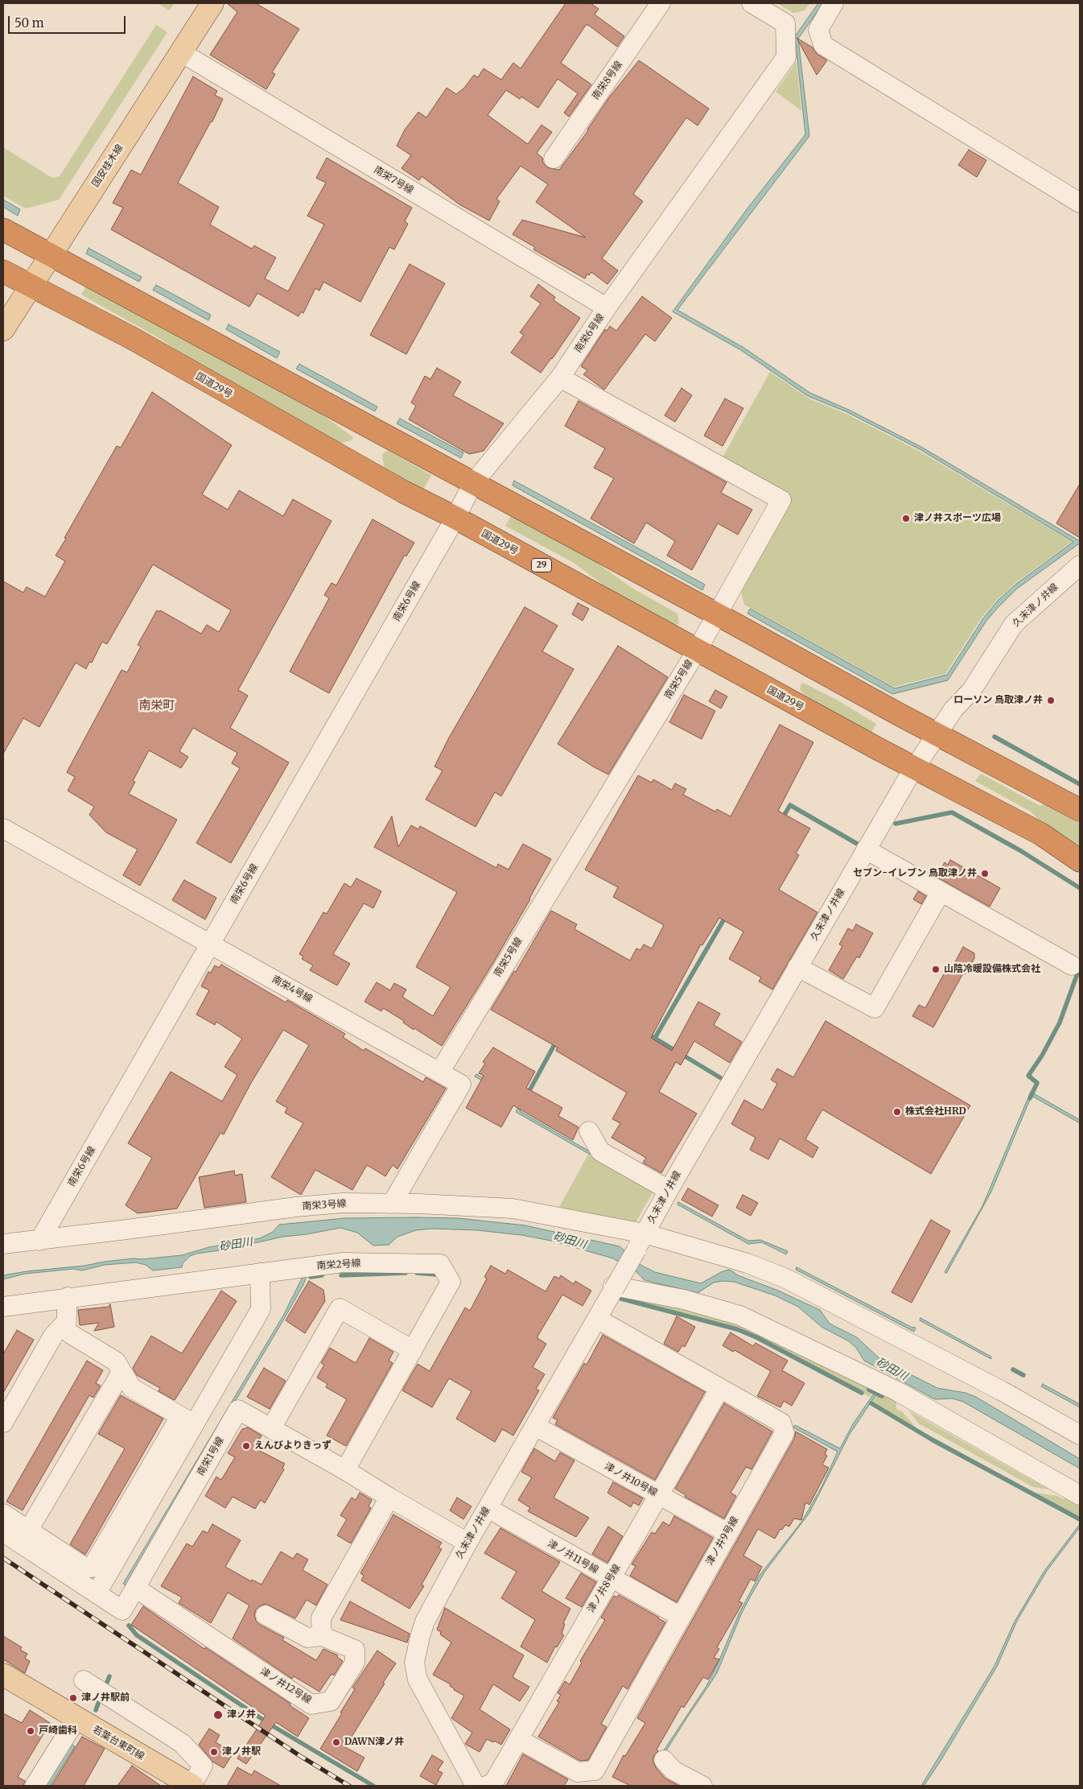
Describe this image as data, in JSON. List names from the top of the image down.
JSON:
{
  "streets": {
    "highway": ["国道29号", "29"],
    "main road": ["国安桂木線", "若葉台東町線"],
    "street": [
      "南栄8号線",
      "南栄7号線",
      "南栄6号線",
      "久末津ノ井線",
      "南栄5号線",
      "南栄4号線",
      "南栄3号線",
      "南栄2号線",
      "南栄1号線",
      "津ノ井10号線",
      "津ノ井9号線",
      "津ノ井11号線",
      "津ノ井8号線",
      "津ノ井12号線"
    ]
  },
  "crossings": [
    ["国安桂木線", "南栄7号線"],
    ["国安桂木線", "国道29号"],
    ["南栄7号線", "南栄6号線"],
    ["南栄6号線", "国道29号"],
    ["南栄6号線", "南栄5号線"],
    ["南栄6号線", "南栄4号線"],
    ["南栄6号線", "南栄3号線"],
    ["国道29号", "久末津ノ井線"],
    ["国道29号", "南栄5号線"],
    ["久末津ノ井線", "南栄3号線"],
    ["久末津ノ井線", "南栄1号線"],
    ["久末津ノ井線", "津ノ井10号線"],
    ["久末津ノ井線", "津ノ井9号線"],
    ["久末津ノ井線", "津ノ井11号線"],
    ["南栄5号線", "南栄4号線"],
    ["南栄4号線", "南栄3号線"],
    ["南栄2号線", "南栄1号線"],
    ["南栄1号線", "津ノ井12号線"],
    ["津ノ井10号線", "津ノ井9号線"],
    ["津ノ井10号線", "津ノ井8号線"],
    ["津ノ井9号線", "津ノ井11号線"],
    ["津ノ井9号線", "津ノ井8号線"],
    ["津ノ井11号線", "津ノ井8号線"]
  ],
  "districts": ["南栄町"],
  "water": ["砂田川"],
  "places": [
    "津ノ井スポーツ広場",
    "ローソン 鳥取津ノ井",
    "セブン-イレブン 鳥取津ノ井",
    "山陰冷暖設備株式会社",
    "株式会社HRD",
    "えんびよりきっず",
    "津ノ井駅前",
    "津ノ井",
    "戸崎歯科",
    "DAWN津ノ井",
    "津ノ井駅"
  ],
  "scale_bar": "50 m"
}
